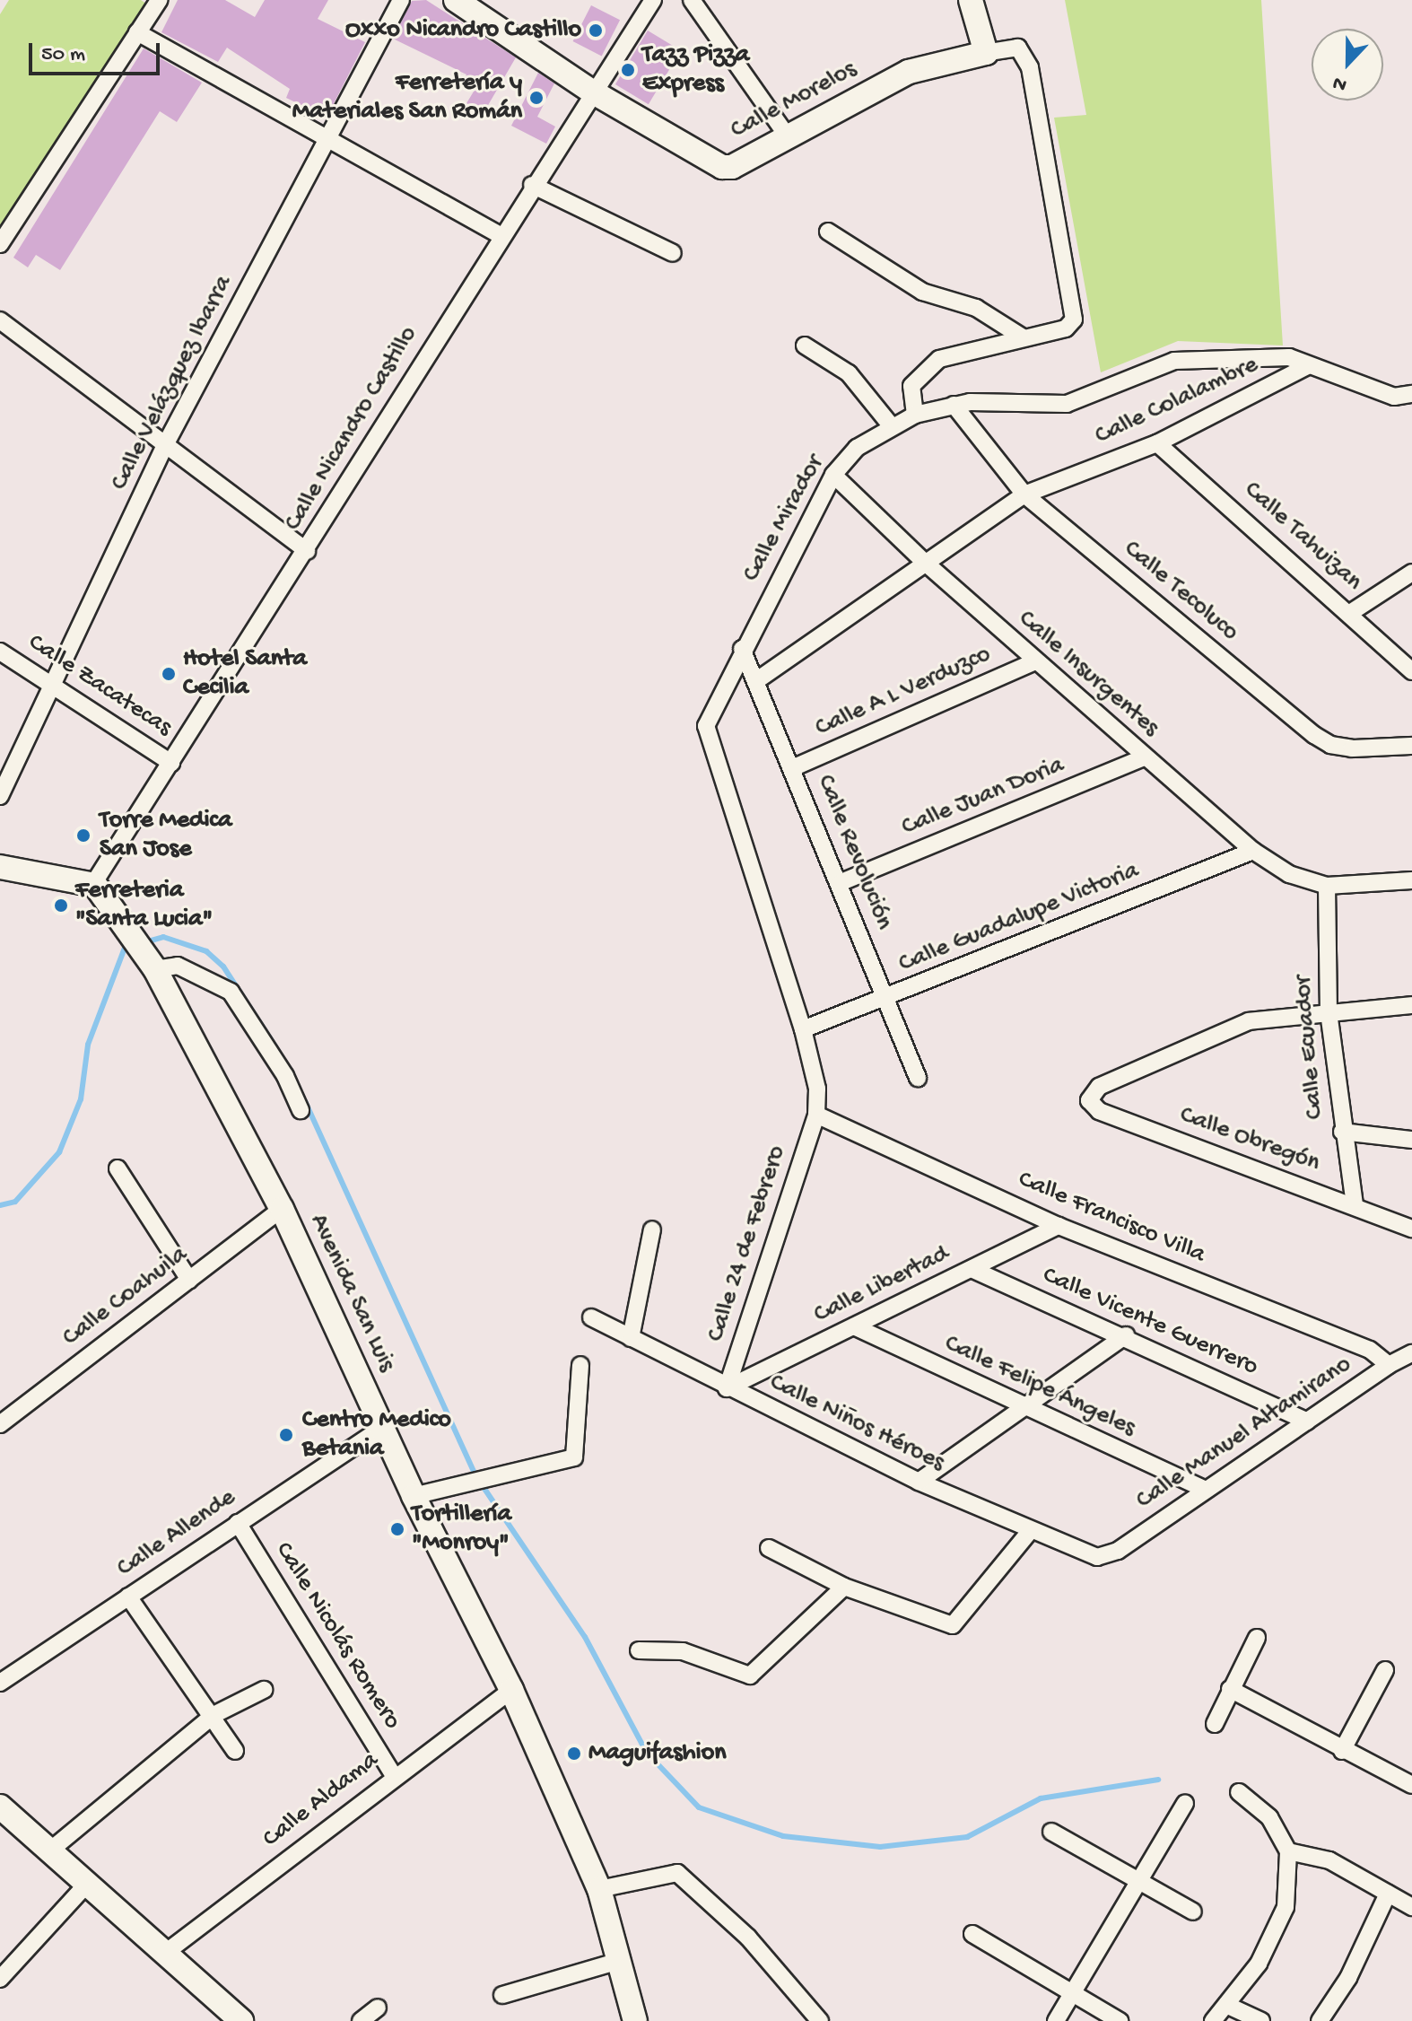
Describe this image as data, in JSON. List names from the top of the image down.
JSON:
{
  "streets": {
    "street": [
      "Calle Morelos",
      "Calle Velázquez Ibarra",
      "Calle Colalambre",
      "Calle Nicandro Castillo",
      "Calle Mirador",
      "Calle Tahuizan",
      "Calle Tecoluco",
      "Calle Insurgentes",
      "Calle Zacatecas",
      "Calle A L Verduzco",
      "Calle Juan Doria",
      "Calle Revolución",
      "Calle Guadalupe Victoria",
      "Calle Ecuador",
      "Calle Obregón",
      "Calle Francisco Villa",
      "Calle 24 de Febrero",
      "Calle Libertad",
      "Avenida San Luis",
      "Calle Coahuila",
      "Calle Vicente Guerrero",
      "Calle Felipe Ángeles",
      "Calle Niños Héroes",
      "Calle Manuel Altamirano",
      "Calle Allende",
      "Calle Nicolás Romero",
      "Calle Aldama"
    ]
  },
  "crossings": [
    ["Calle Morelos", "Calle Nicandro Castillo"],
    ["Calle Velázquez Ibarra", "Calle Zacatecas"],
    ["Calle Colalambre", "Calle Mirador"],
    ["Calle Colalambre", "Calle Tahuizan"],
    ["Calle Colalambre", "Calle Tecoluco"],
    ["Calle Colalambre", "Calle Insurgentes"],
    ["Calle Colalambre", "Calle Revolución"],
    ["Calle Nicandro Castillo", "Calle Zacatecas"],
    ["Calle Nicandro Castillo", "Avenida San Luis"],
    ["Calle Mirador", "Calle Tecoluco"],
    ["Calle Mirador", "Calle Insurgentes"],
    ["Calle Mirador", "Calle Revolución"],
    ["Calle Mirador", "Calle Guadalupe Victoria"],
    ["Calle Insurgentes", "Calle A L Verduzco"],
    ["Calle Insurgentes", "Calle Juan Doria"],
    ["Calle Insurgentes", "Calle Guadalupe Victoria"],
    ["Calle Insurgentes", "Calle Ecuador"],
    ["Calle A L Verduzco", "Calle Revolución"],
    ["Calle Juan Doria", "Calle Revolución"],
    ["Calle Revolución", "Calle Guadalupe Victoria"],
    ["Calle Ecuador", "Calle Obregón"],
    ["Calle Francisco Villa", "Calle 24 de Febrero"],
    ["Calle Francisco Villa", "Calle Libertad"],
    ["Calle Francisco Villa", "Calle Manuel Altamirano"],
    ["Calle 24 de Febrero", "Calle Libertad"],
    ["Calle 24 de Febrero", "Calle Niños Héroes"],
    ["Calle Libertad", "Calle Vicente Guerrero"],
    ["Calle Libertad", "Calle Felipe Ángeles"],
    ["Calle Libertad", "Calle Niños Héroes"],
    ["Avenida San Luis", "Calle Coahuila"],
    ["Avenida San Luis", "Calle Allende"],
    ["Avenida San Luis", "Calle Aldama"],
    ["Calle Vicente Guerrero", "Calle Manuel Altamirano"],
    ["Calle Felipe Ángeles", "Calle Manuel Altamirano"],
    ["Calle Niños Héroes", "Calle Manuel Altamirano"],
    ["Calle Allende", "Calle Nicolás Romero"],
    ["Calle Nicolás Romero", "Calle Aldama"]
  ],
  "places": [
    "Oxxo Nicandro Castillo",
    "Tazz Pizza Express",
    "Ferretería y Materiales San Román",
    "Hotel Santa Cecilia",
    "Torre Medica San Jose",
    "Ferreteria \"Santa Lucia\"",
    "Centro Medico Betania",
    "Tortillería \"Monroy\"",
    "Maguifashion"
  ],
  "scale_bar": "50 m",
  "north": "bottom"
}
